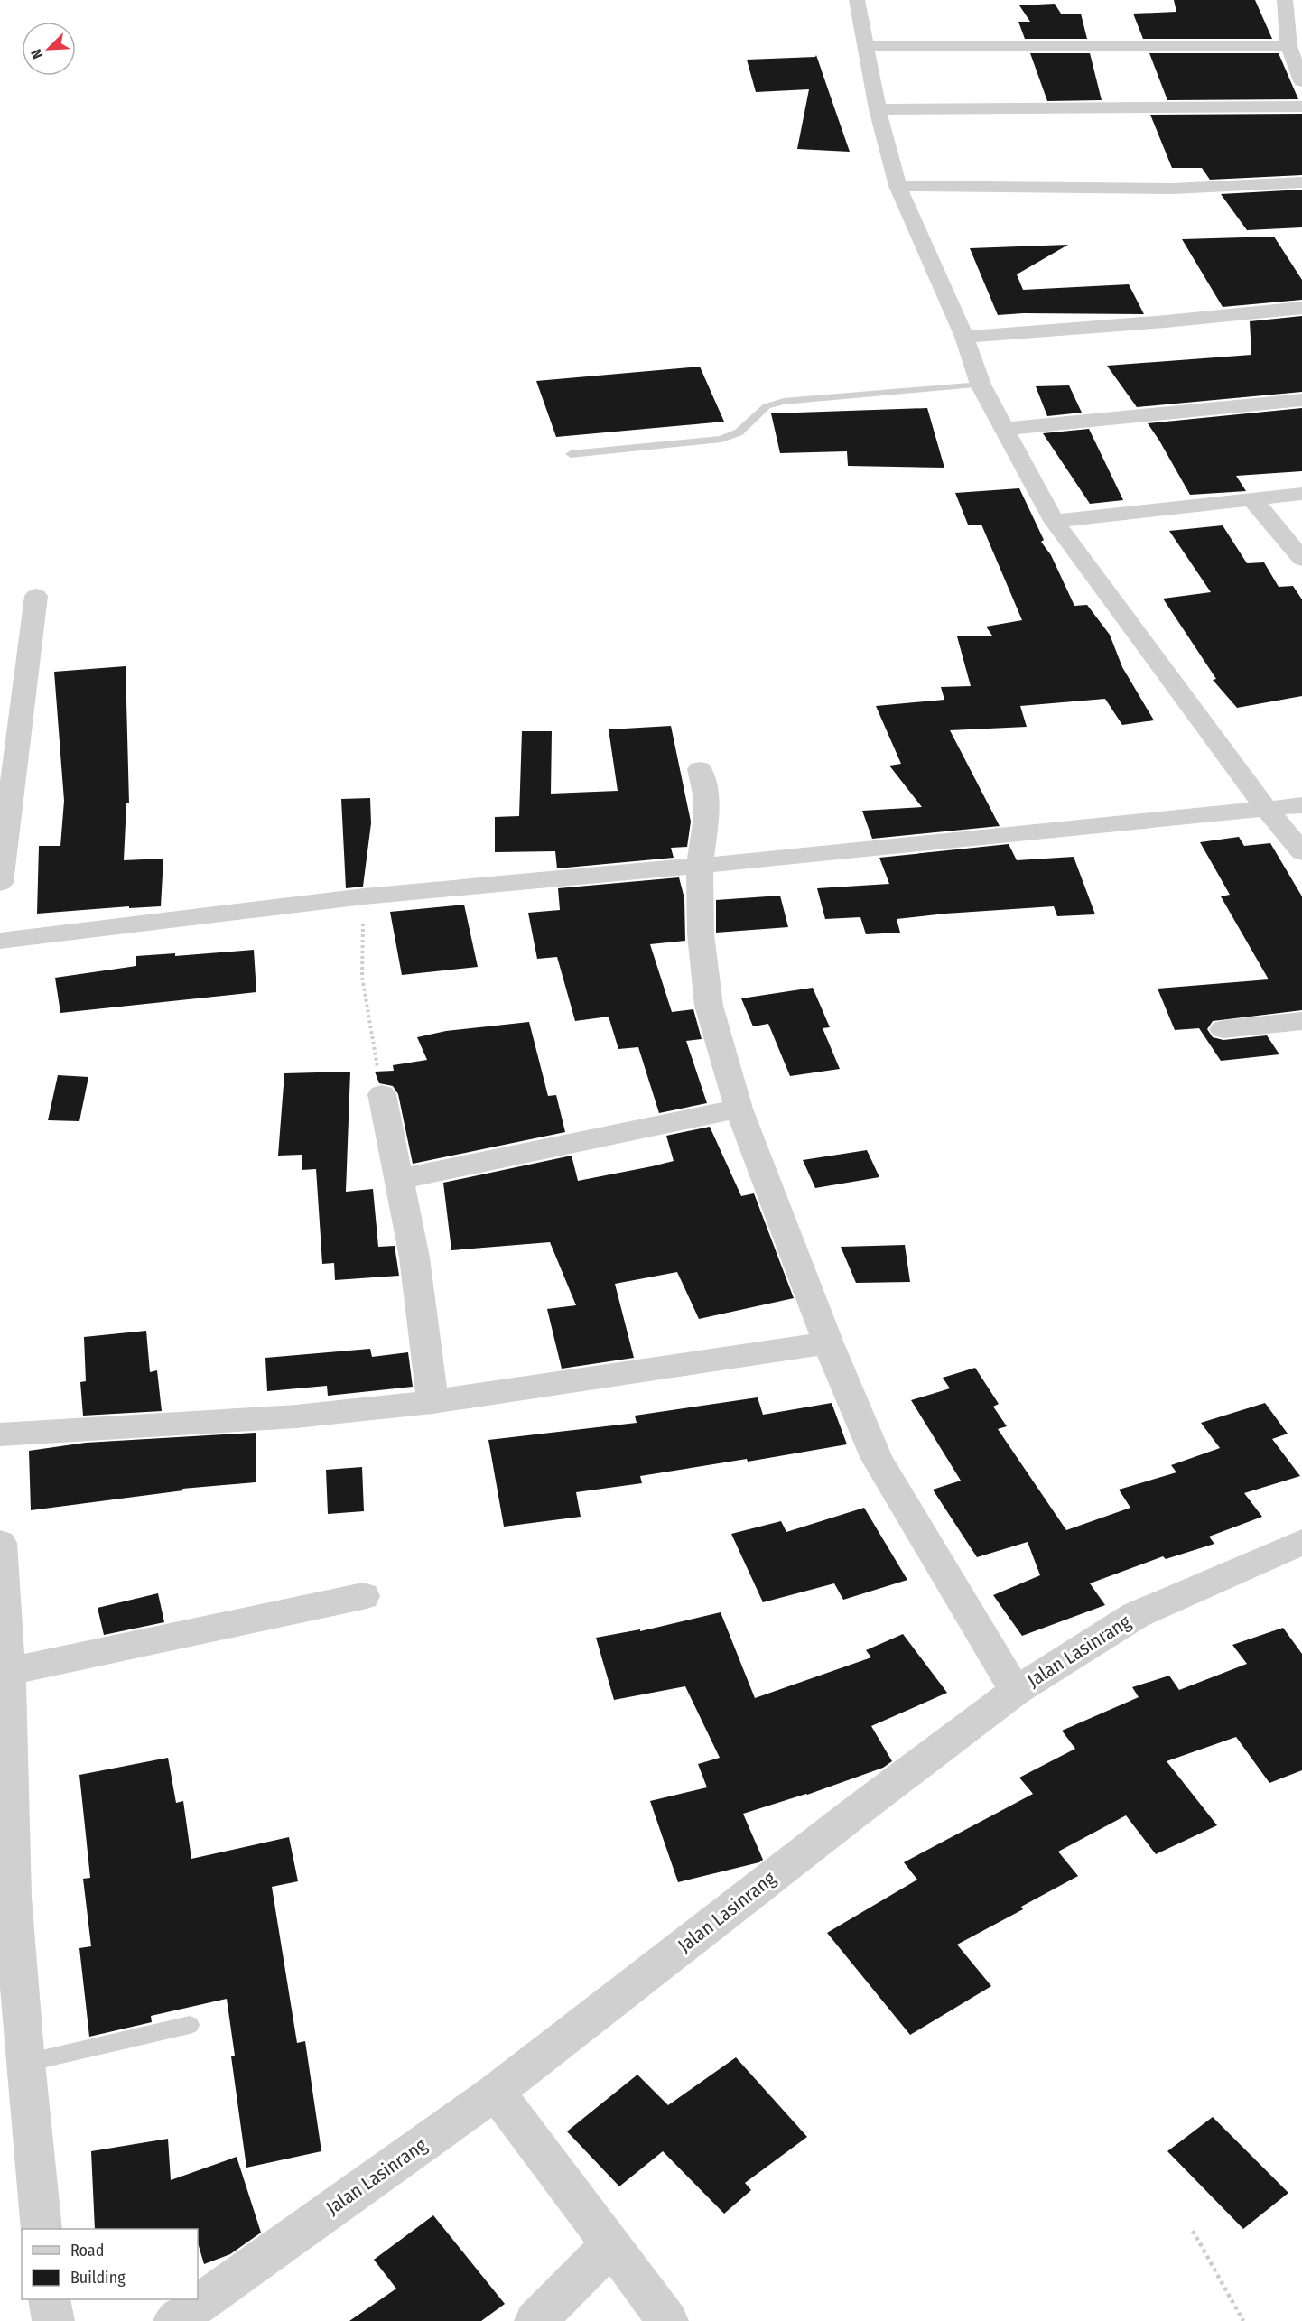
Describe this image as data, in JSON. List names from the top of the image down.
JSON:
{
  "streets": {
    "street": ["Jalan Lasinrang"]
  },
  "legend": ["Road", "Building"],
  "north": "bottom left"
}
